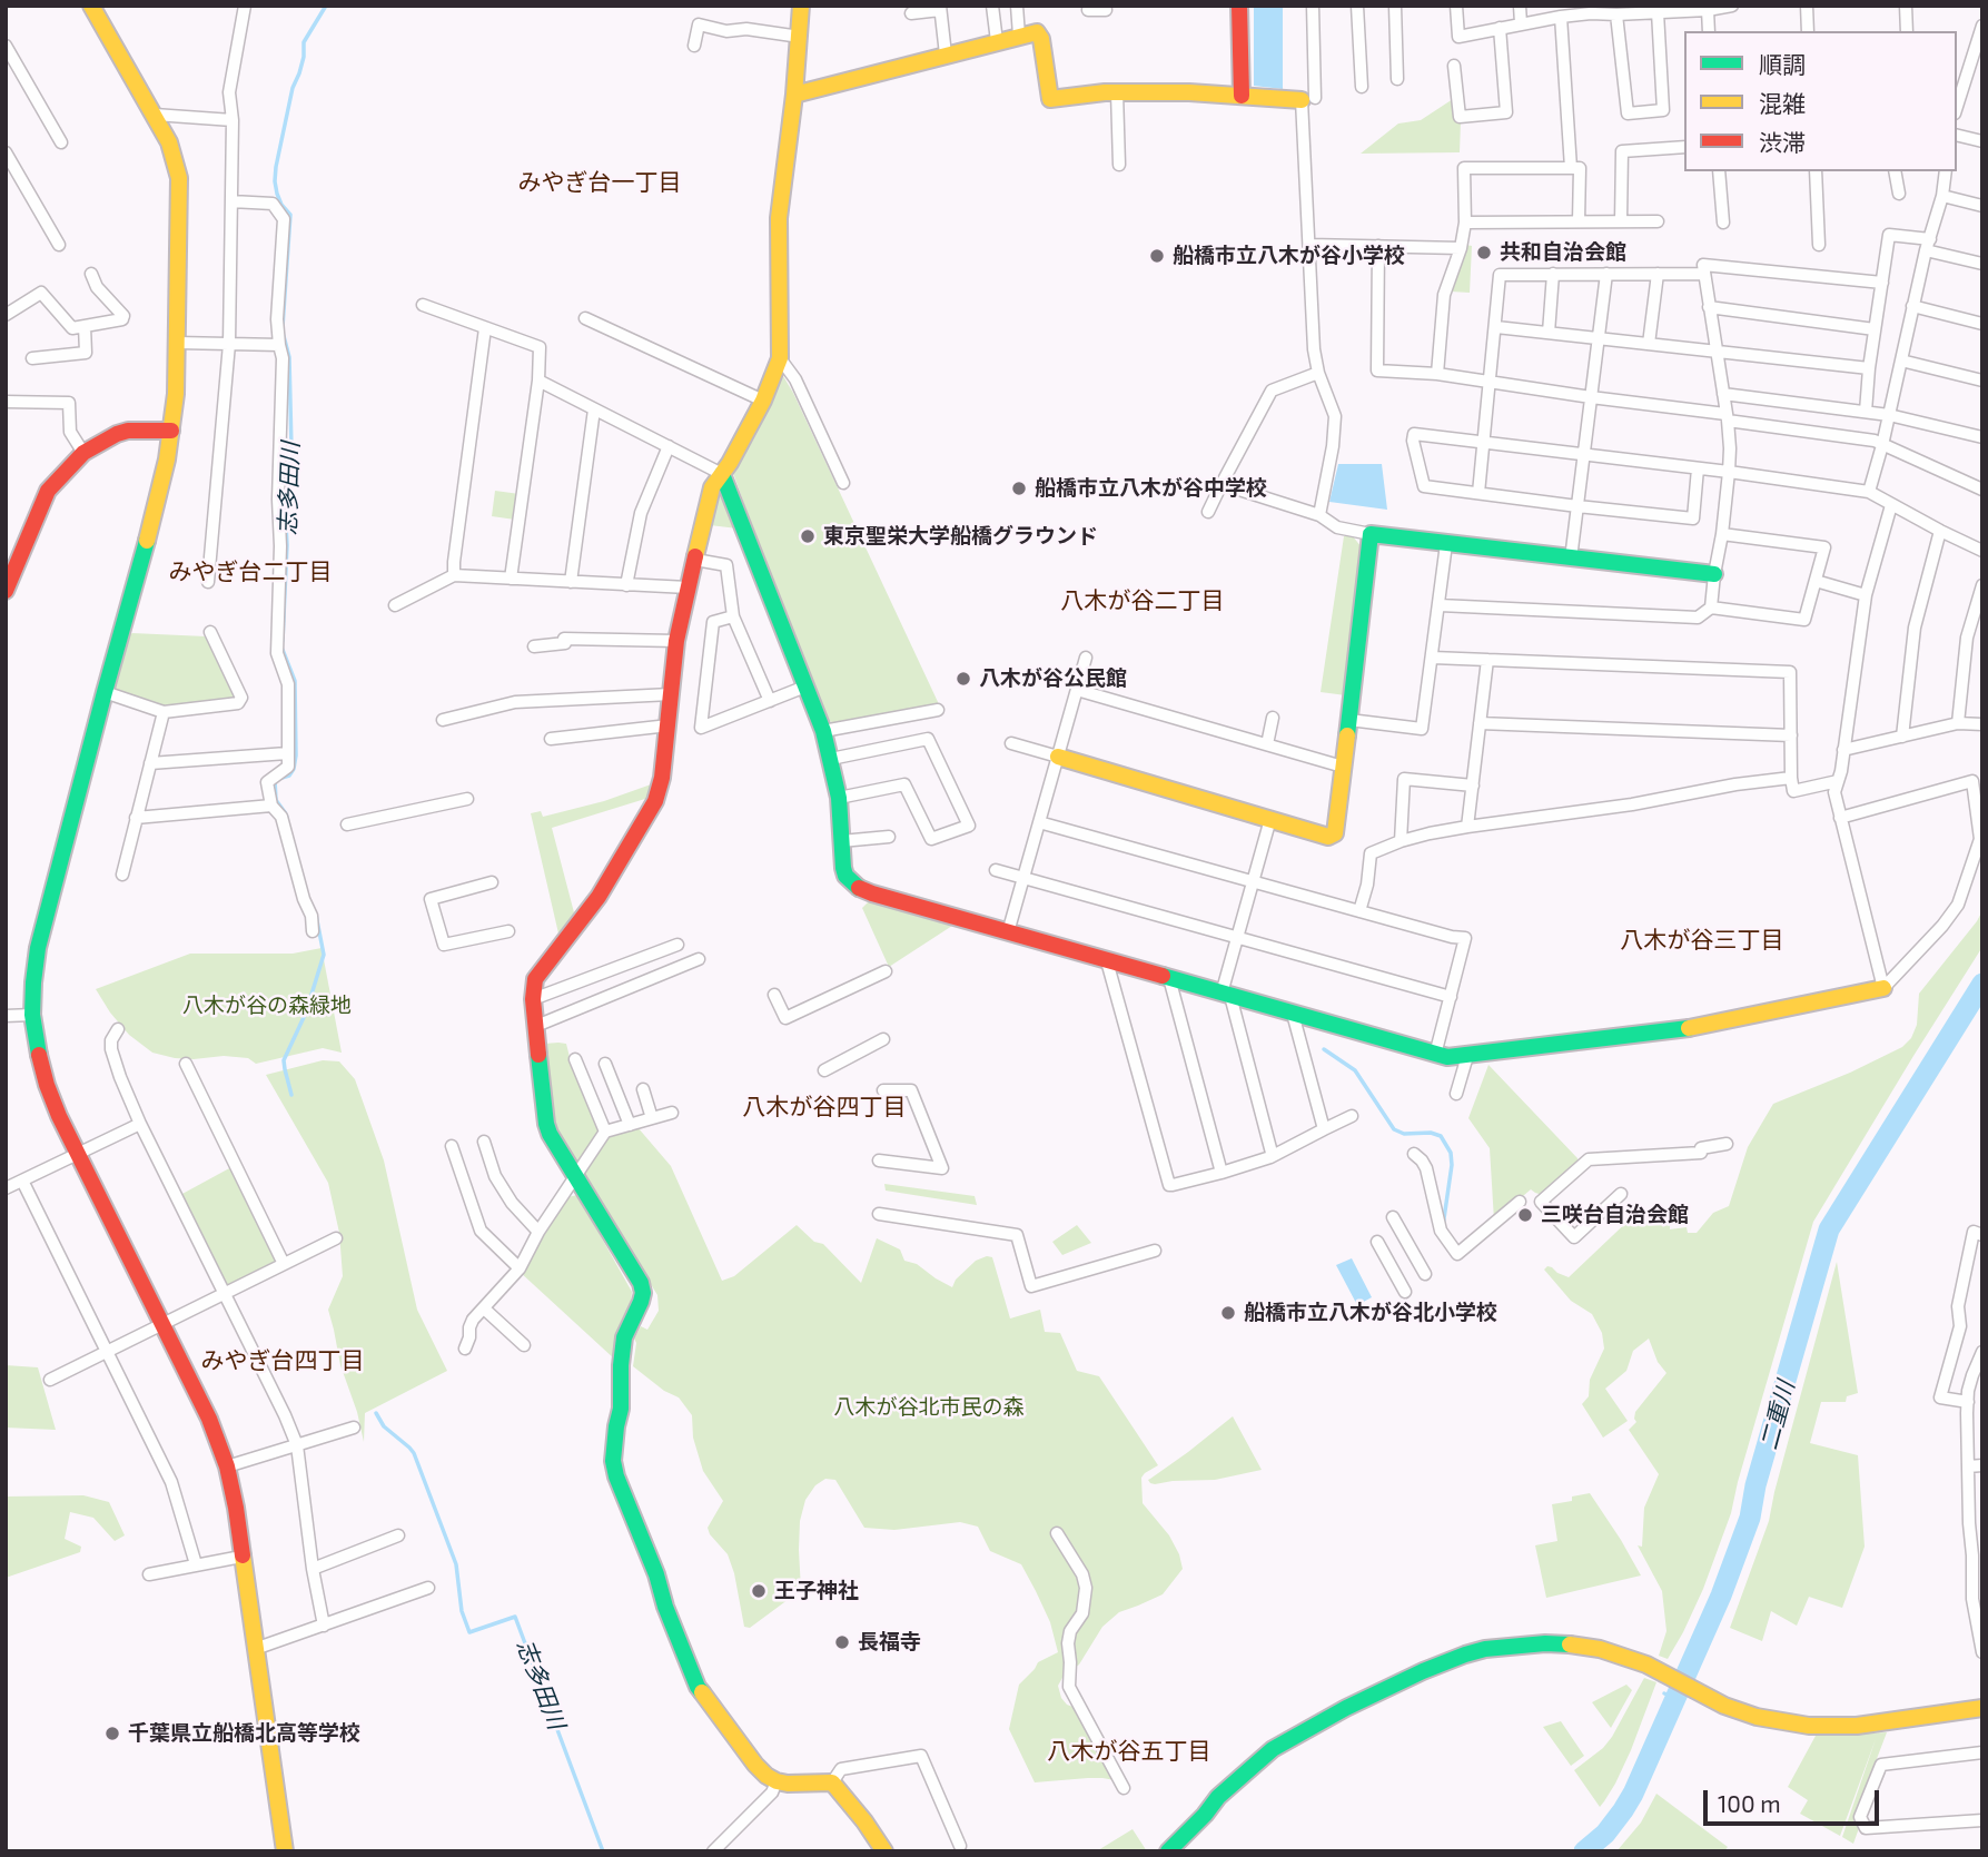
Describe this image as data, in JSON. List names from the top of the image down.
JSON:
{
  "districts": [
    "みやぎ台一丁目",
    "みやぎ台二丁目",
    "八木が谷二丁目",
    "八木が谷三丁目",
    "八木が谷四丁目",
    "みやぎ台四丁目",
    "八木が谷五丁目"
  ],
  "water": ["志多田川", "二重川"],
  "parks": ["八木が谷の森緑地", "八木が谷北市民の森"],
  "places": [
    "共和自治会館",
    "船橋市立八木が谷小学校",
    "船橋市立八木が谷中学校",
    "東京聖栄大学船橋グラウンド",
    "八木が谷公民館",
    "三咲台自治会館",
    "船橋市立八木が谷北小学校",
    "王子神社",
    "長福寺",
    "千葉県立船橋北高等学校"
  ],
  "legend": ["順調", "混雑", "渋滞"],
  "scale_bar": "100 m"
}
